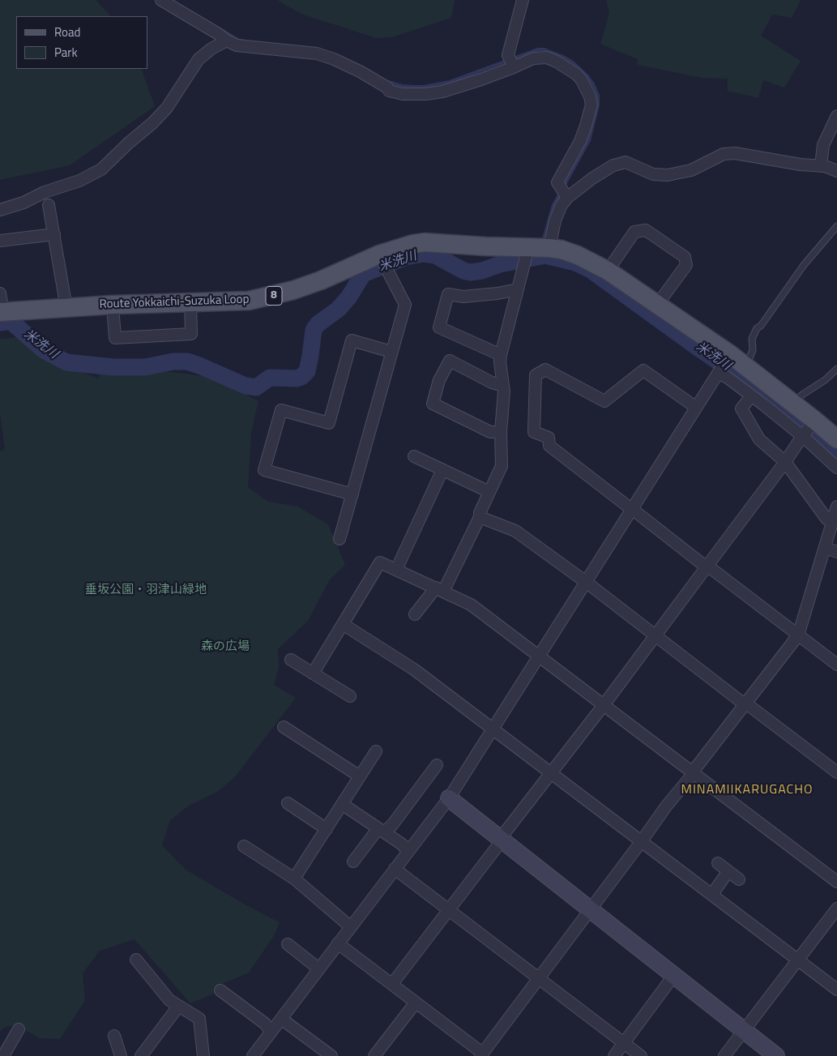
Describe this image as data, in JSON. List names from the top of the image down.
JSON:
{
  "streets": {
    "main road": ["8", "Route Yokkaichi-Suzuka Loop"]
  },
  "districts": ["MINAMIIKARUGACHO"],
  "water": ["米洗川"],
  "parks": ["垂坂公園・羽津山緑地", "森の広場"],
  "legend": ["Road", "Park"]
}
